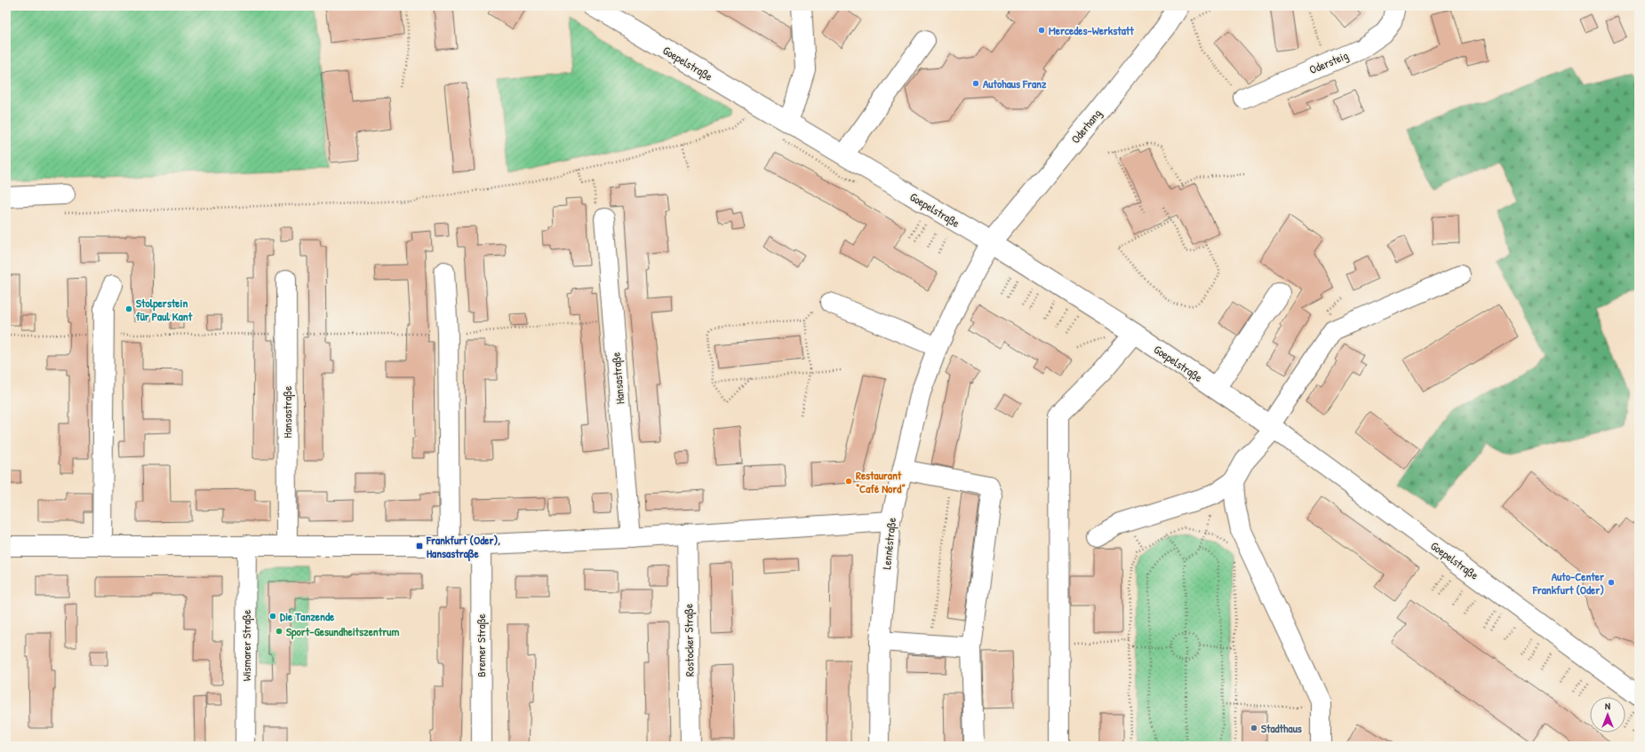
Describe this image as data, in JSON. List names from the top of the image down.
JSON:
{
  "streets": {
    "street": [
      "Odersteig",
      "Goepelstraße",
      "Oderhang",
      "Hansastraße",
      "Lennéstraße",
      "Rostocker Straße",
      "Wismarer Straße",
      "Bremer Straße"
    ]
  },
  "crossings": [
    ["Goepelstraße", "Oderhang"],
    ["Goepelstraße", "Lennéstraße"],
    ["Oderhang", "Lennéstraße"]
  ],
  "places": {
    "other": [
      "Mercedes-Werkstatt",
      "Autohaus Franz",
      "Stolperstein für Paul Kant",
      "Restaurant “Café Nord”",
      "Auto-Center Frankfurt (Oder)",
      "Die Tanzende",
      "Sport-Gesundheitszentrum",
      "Stadthaus"
    ],
    "transit": ["Frankfurt (Oder), Hansastraße"]
  },
  "north": "top"
}
